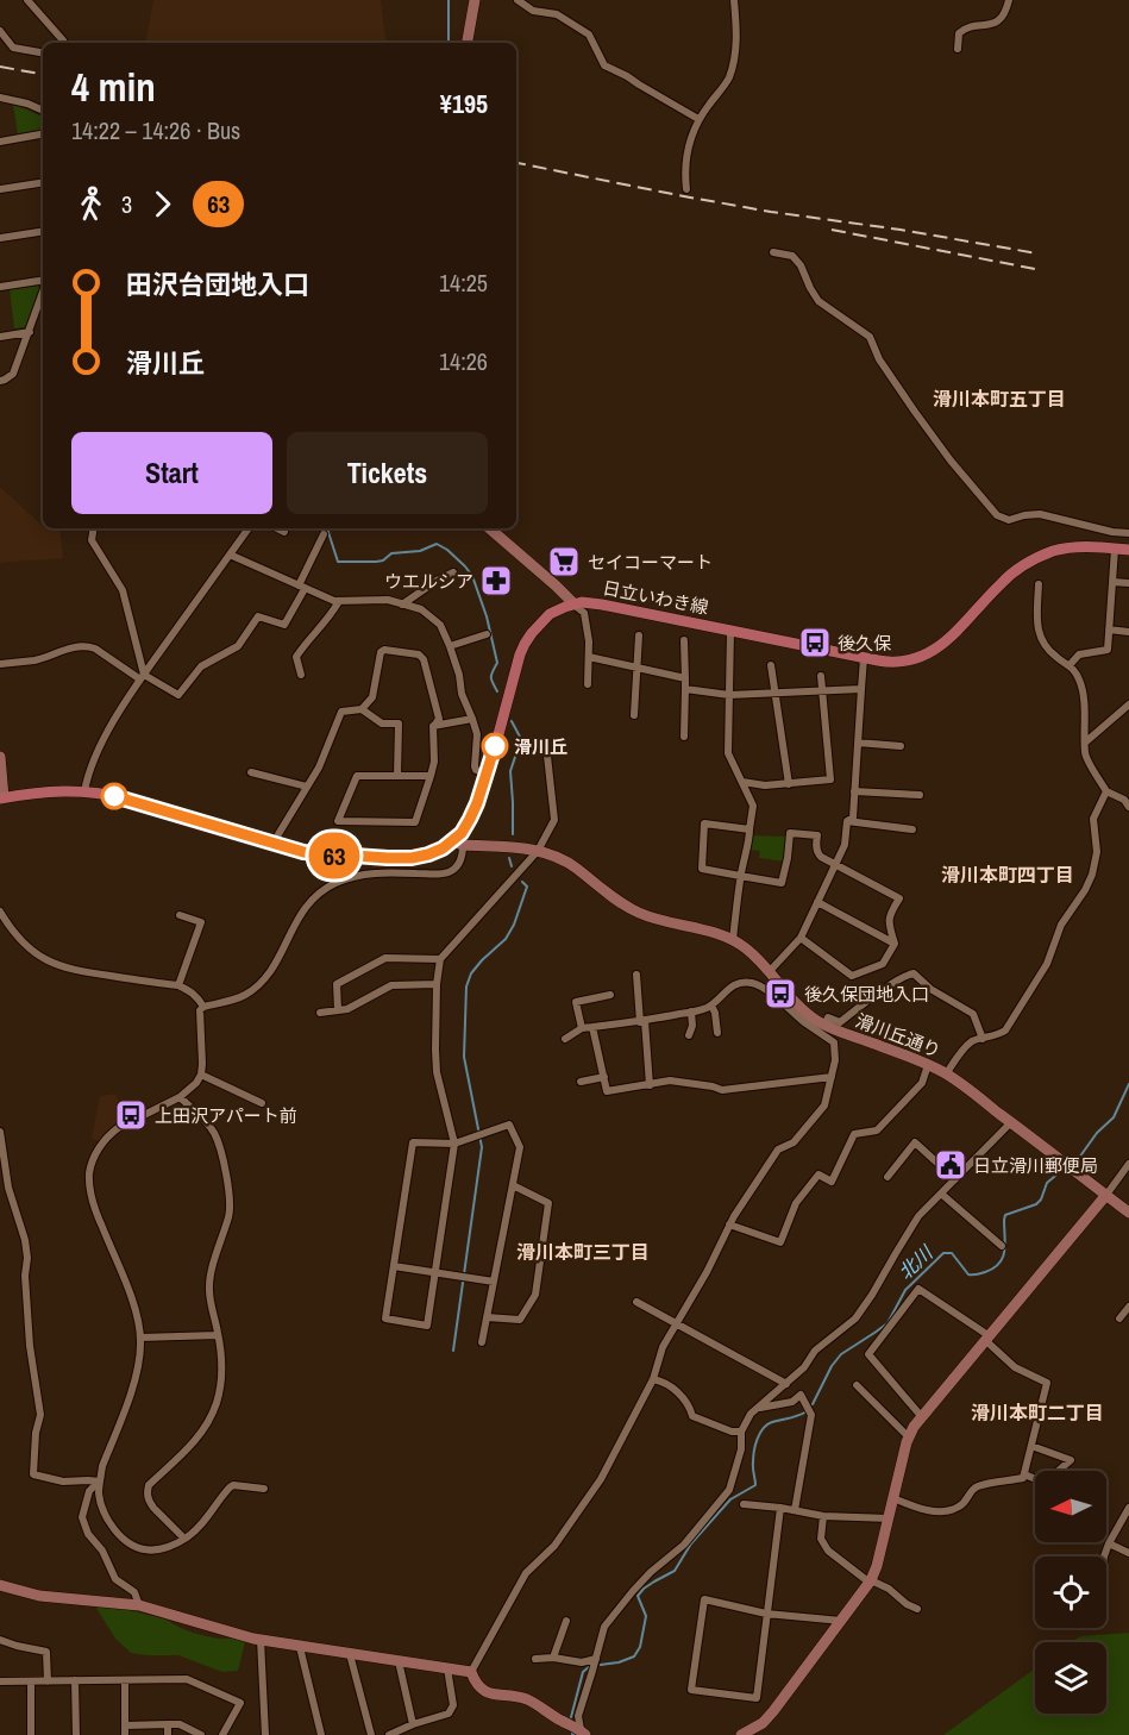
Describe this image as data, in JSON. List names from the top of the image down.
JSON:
{
  "streets": {
    "main road": ["日立いわき線"],
    "street": ["滑川丘通り"]
  },
  "districts": [
    "滑川本町五丁目",
    "滑川本町四丁目",
    "滑川本町三丁目",
    "滑川本町二丁目"
  ],
  "water": ["北川"],
  "places": {
    "supermarket": ["セイコーマート"],
    "pharmacy": ["ウエルシア"],
    "bus stop": ["後久保", "後久保団地入口", "上田沢アパート前"],
    "other": ["滑川丘"],
    "public building": ["日立滑川郵便局"]
  },
  "lines": ["bus line 63"],
  "north": "left",
  "page": {
    "on_map": "63",
    "heading": ["4 min", "14:22 – 14:26 · Bus", "¥195"],
    "legs": ["3", "63"],
    "list": [
      {
        "name": "田沢台団地入口",
        "value": "14:25"
      },
      {
        "name": "滑川丘",
        "value": "14:26"
      }
    ],
    "buttons": ["Start", "Tickets"]
  }
}
